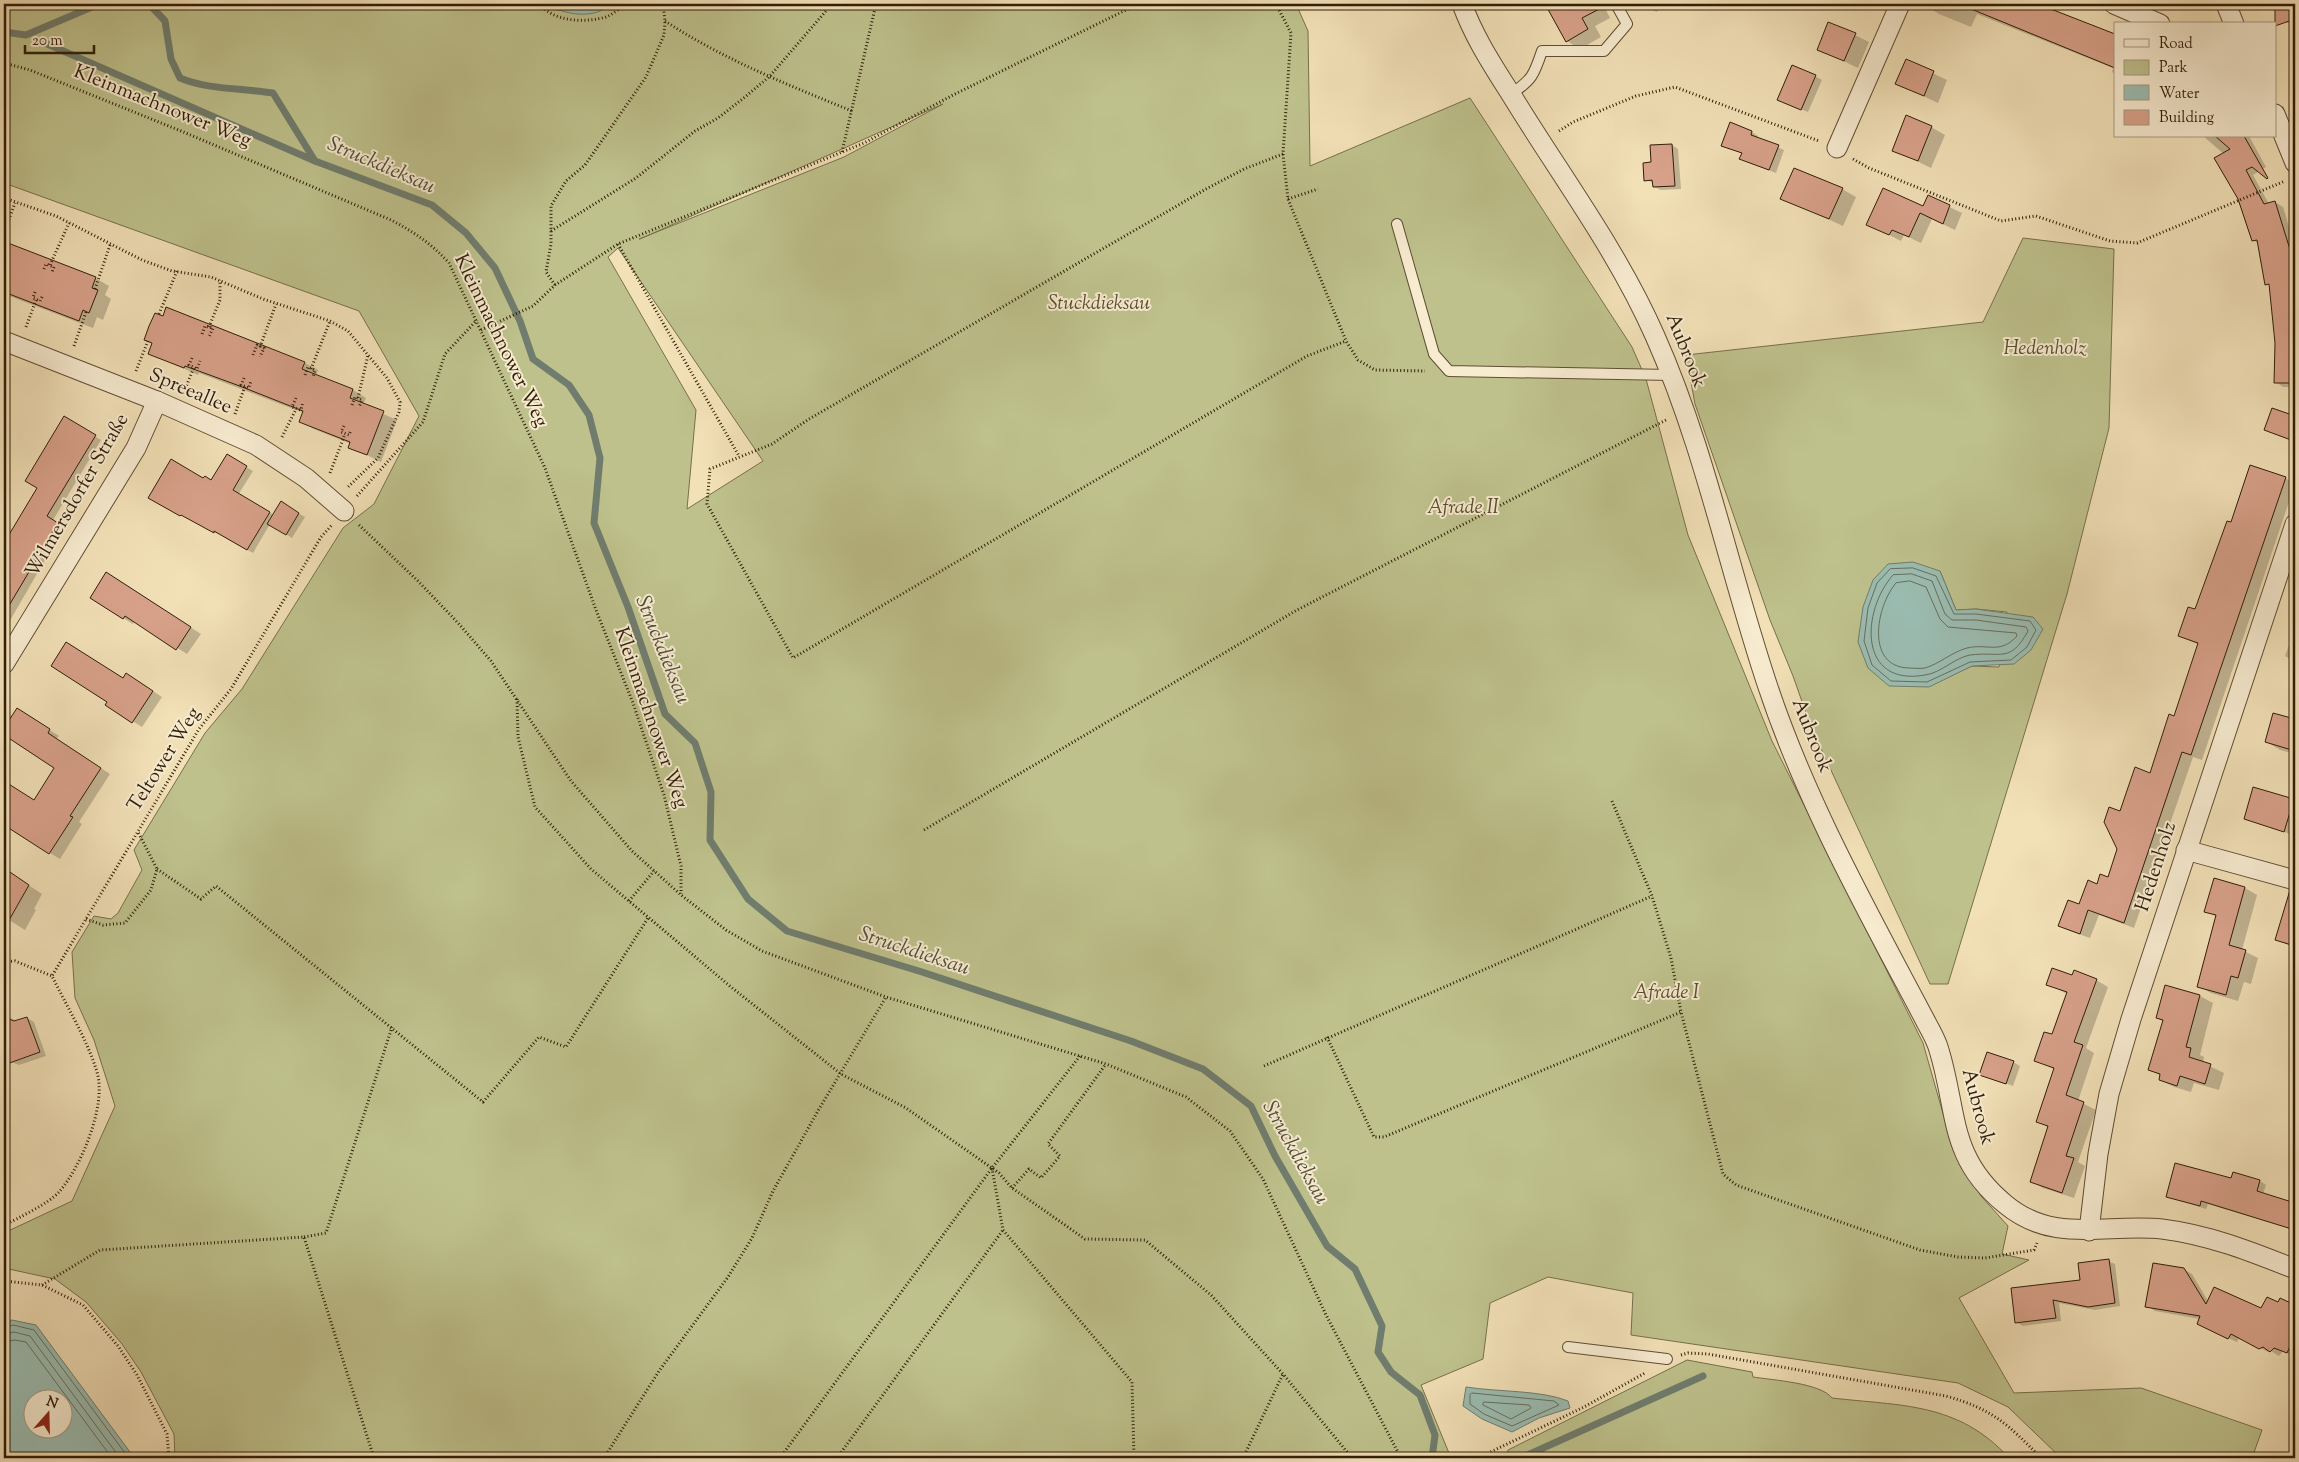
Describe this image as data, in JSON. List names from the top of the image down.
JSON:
{
  "streets": {
    "street": [
      "Aubrook",
      "Spreeallee",
      "Wilmersdorfer Straße",
      "Hedenholz"
    ],
    "path": ["Kleinmachnower Weg", "Teltower Weg"]
  },
  "crossings": [
    ["Kleinmachnower Weg", "Teltower Weg"],
    ["Aubrook", "Hedenholz"],
    ["Spreeallee", "Wilmersdorfer Straße"],
    ["Spreeallee", "Teltower Weg"]
  ],
  "water": ["Struckdieksau"],
  "parks": [
    "Stuckdieksau",
    "Hedenholz",
    "Afrade II",
    "Afrade I"
  ],
  "legend": [
    "Road",
    "Park",
    "Water",
    "Building"
  ],
  "scale_bar": "20 m",
  "north": "top"
}
